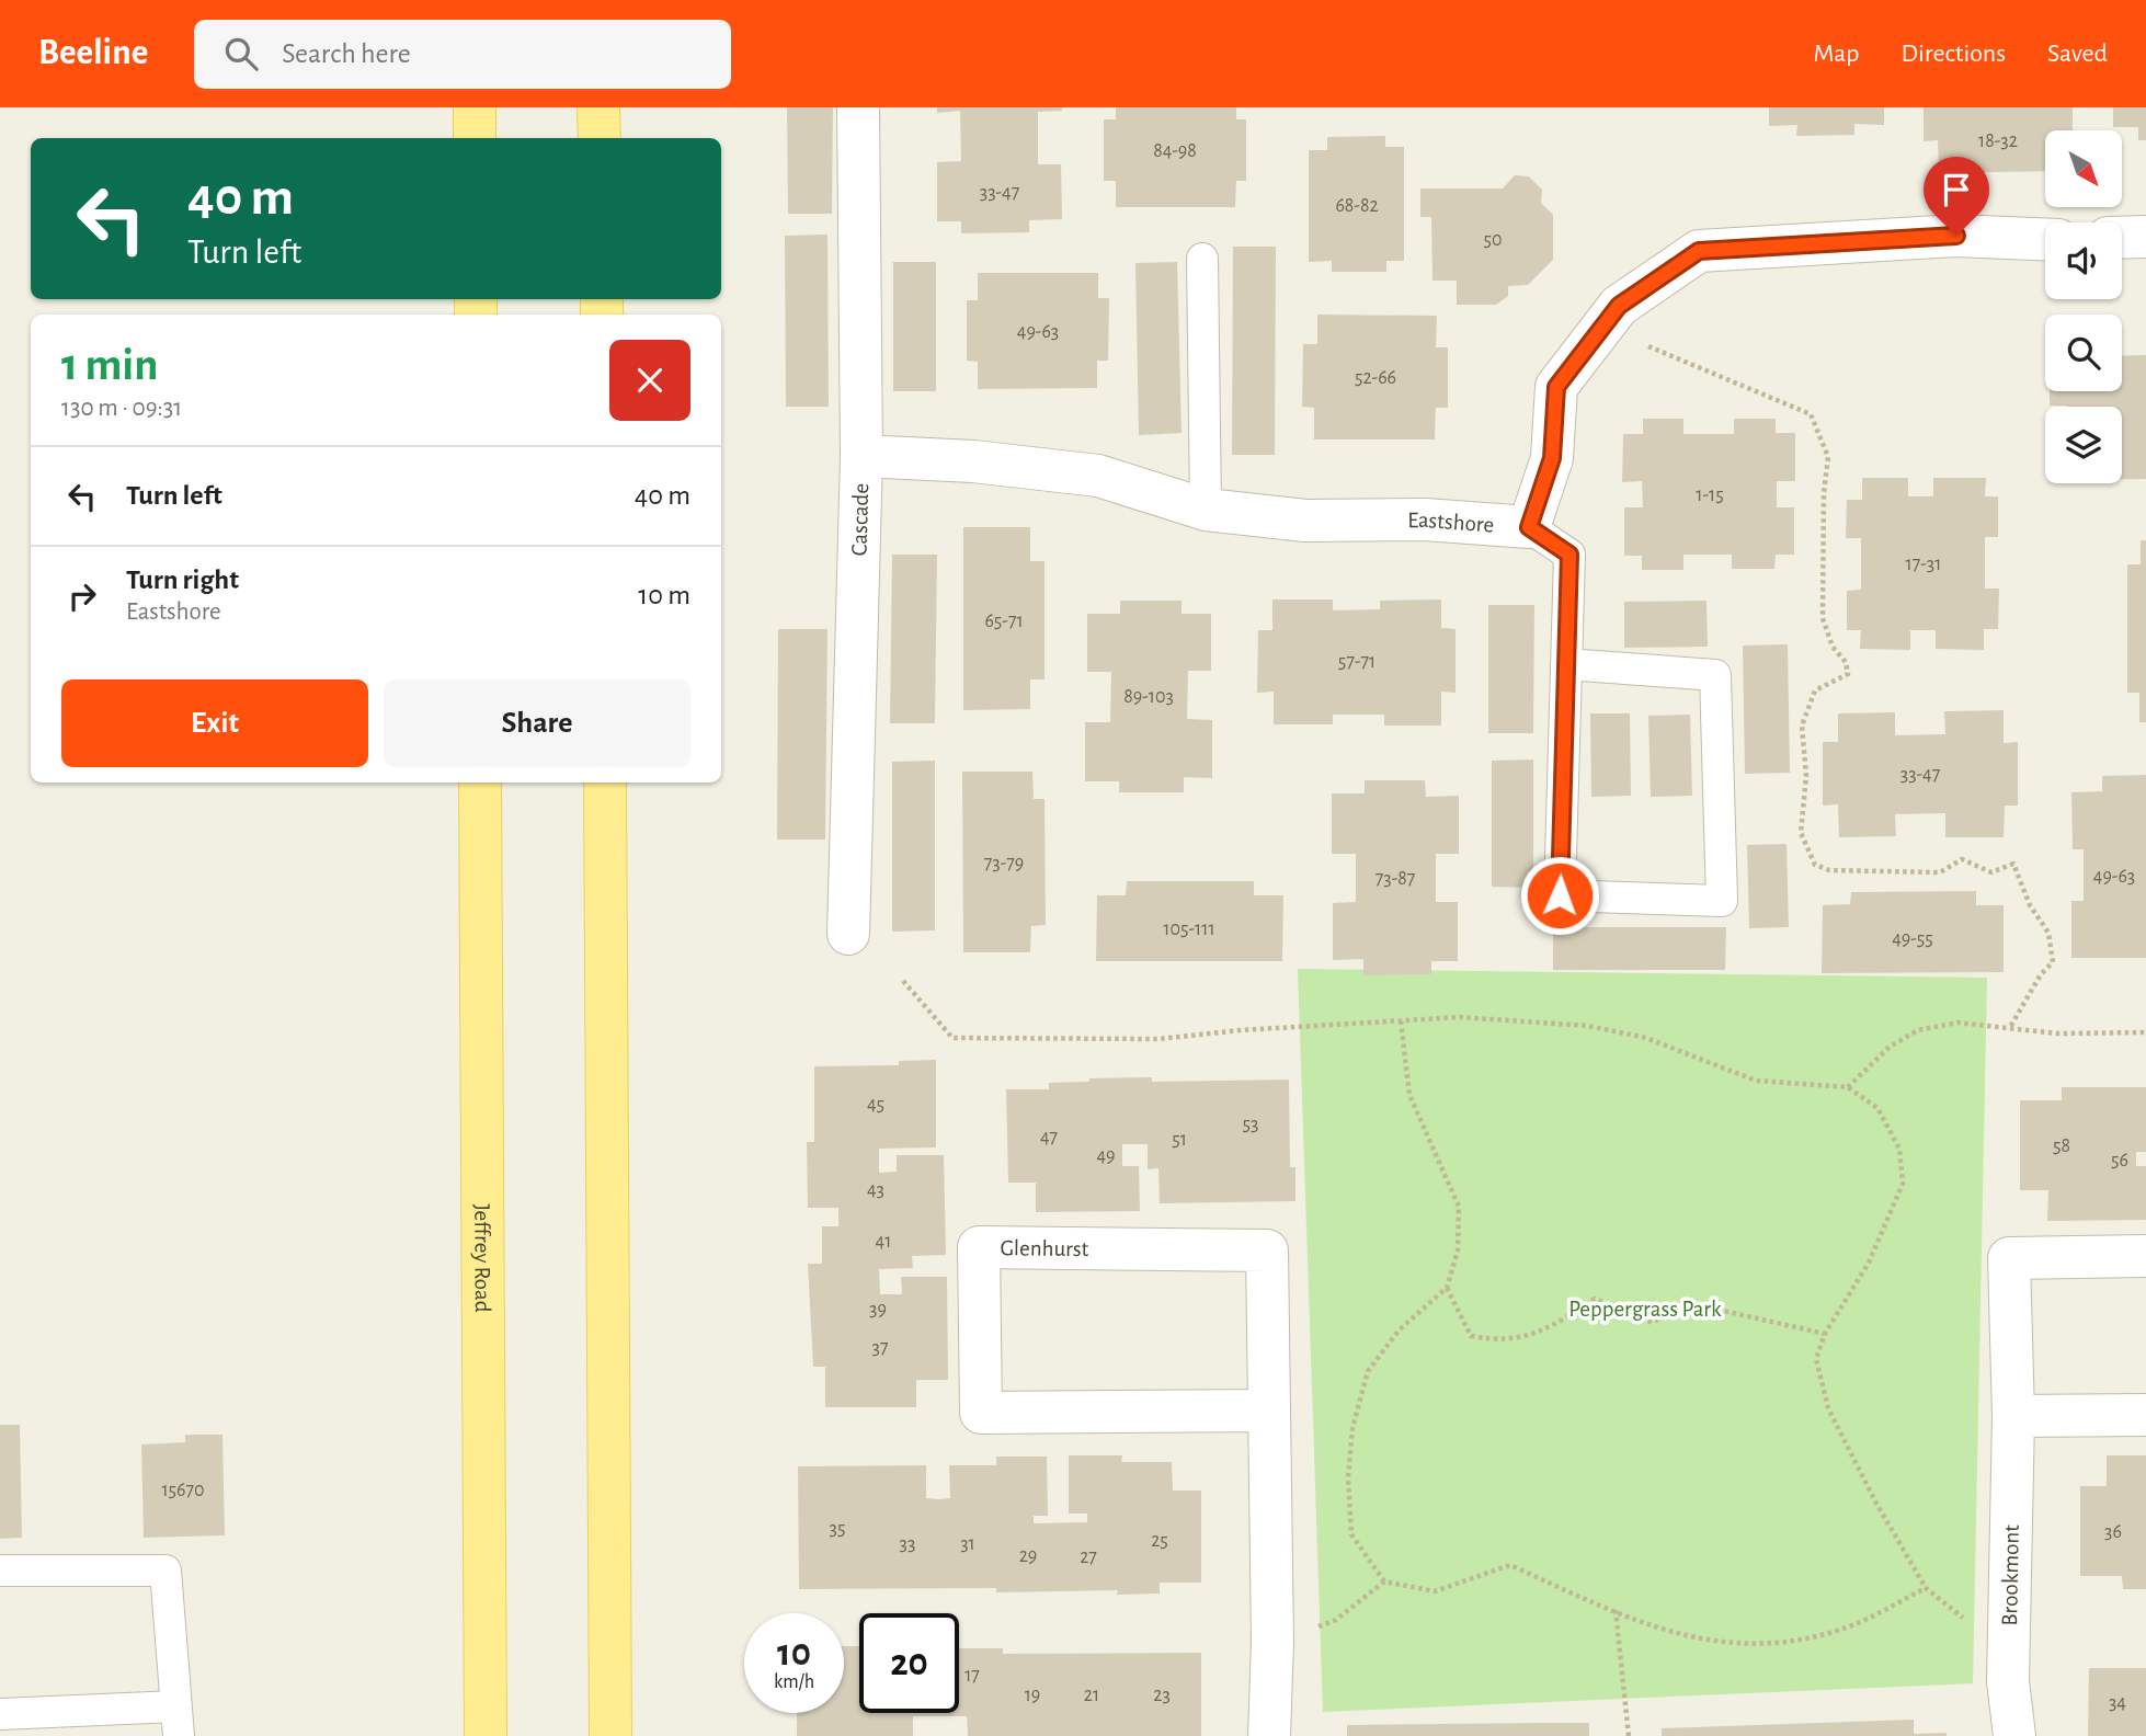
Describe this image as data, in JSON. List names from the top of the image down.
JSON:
{
  "streets": {
    "main road": ["Jeffrey Road"],
    "street": [
      "Cascade",
      "Eastshore",
      "Glenhurst",
      "Brookmont"
    ]
  },
  "crossings": [
    ["Cascade", "Eastshore"]
  ],
  "parks": ["Peppergrass Park"],
  "house_numbers": [
    "18-32",
    "84-98",
    "33-47",
    "68-82",
    "50",
    "49-63",
    "52-66",
    "1-15",
    "17-31",
    "65-71",
    "57-71",
    "89-103",
    "33-47",
    "73-79",
    "49-63",
    "73-87",
    "105-111",
    "49-55",
    "45",
    "53",
    "47",
    "51",
    "58",
    "49",
    "56",
    "43",
    "41",
    "39",
    "37",
    "15670",
    "35",
    "36",
    "25",
    "33",
    "31",
    "29",
    "27",
    "17",
    "19",
    "21",
    "23",
    "34"
  ],
  "north": "bottom right",
  "page": {
    "header": "Beeline",
    "search": "Search here",
    "nav": ["Map", "Directions", "Saved"],
    "turn": ["40 m", "Turn left"],
    "heading": ["1 min", "130 m · 09:31"],
    "list": [
      {
        "name": "Turn left",
        "value": "40 m"
      },
      {
        "name": "Turn right",
        "note": "Eastshore",
        "value": "10 m"
      }
    ],
    "buttons": ["Exit", "Share"],
    "speed": "10 km/h",
    "limit": "20"
  }
}
